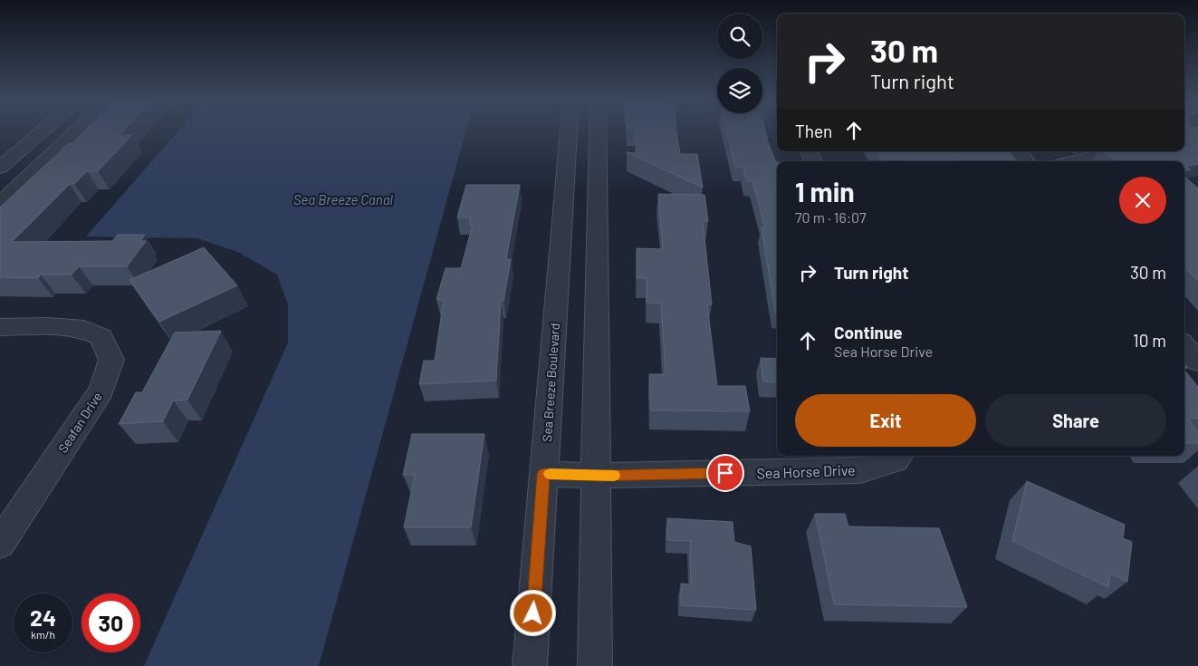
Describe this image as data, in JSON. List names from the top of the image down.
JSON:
{
  "streets": {
    "street": ["Sea Breeze Boulevard", "Seafan Drive", "Sea Horse Drive"]
  },
  "crossings": [
    ["Sea Breeze Boulevard", "Sea Horse Drive"]
  ],
  "water": ["Sea Breeze Canal"],
  "page": {
    "turn": ["30 m", "Turn right"],
    "then": "Then",
    "heading": ["1 min", "70 m · 16:07"],
    "list": [
      {
        "name": "Turn right",
        "value": "30 m"
      },
      {
        "name": "Continue",
        "note": "Sea Horse Drive",
        "value": "10 m"
      }
    ],
    "buttons": ["Exit", "Share"],
    "speed": "24 km/h",
    "limit": "30"
  }
}
